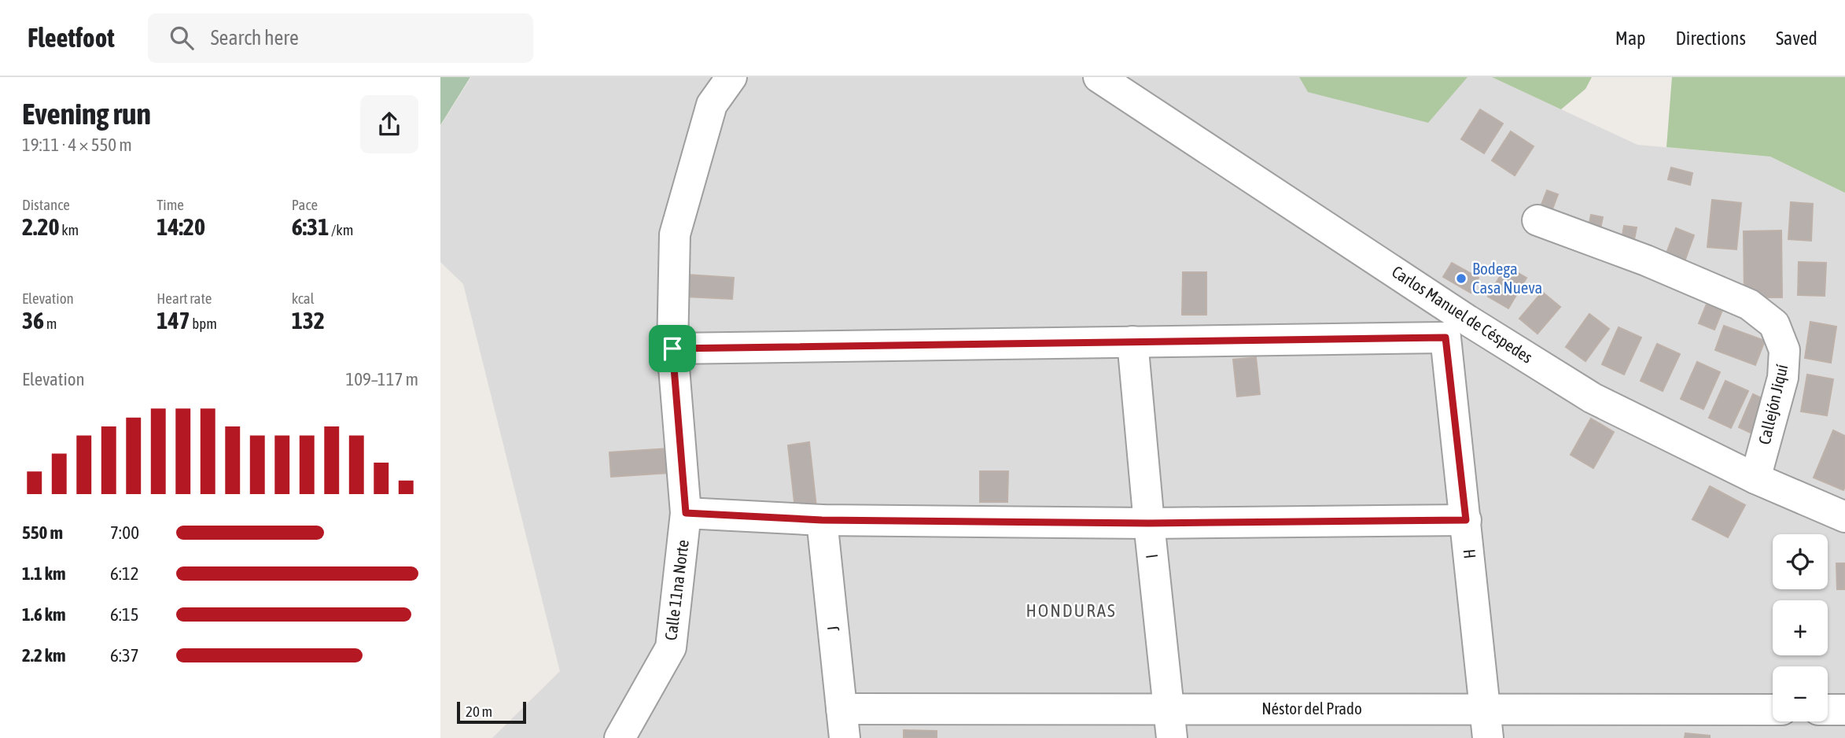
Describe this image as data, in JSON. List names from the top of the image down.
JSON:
{
  "streets": {
    "street": [
      "Carlos Manuel de Céspedes",
      "Callejón Jiquí",
      "H",
      "I",
      "Calle 11na Norte",
      "J",
      "Néstor del Prado"
    ]
  },
  "crossings": [
    ["Carlos Manuel de Céspedes", "Callejón Jiquí"],
    ["Carlos Manuel de Céspedes", "H"],
    ["H", "Néstor del Prado"],
    ["I", "Néstor del Prado"],
    ["J", "Néstor del Prado"]
  ],
  "districts": ["HONDURAS"],
  "places": ["Bodega Casa Nueva"],
  "scale_bar": "20 m",
  "page": {
    "header": "Fleetfoot",
    "search": "Search here",
    "nav": ["Map", "Directions", "Saved"],
    "heading": ["Evening run", "19:11 · 4 × 550 m"],
    "stats": [
      ["Distance", "2.20 km"],
      ["Time", "14:20"],
      ["Pace", "6:31 /km"],
      ["Elevation", "36 m"],
      ["Heart rate", "147 bpm"],
      ["kcal", "132"]
    ],
    "chart": ["Elevation", "109–117 m"],
    "list": [
      {
        "name": "550 m",
        "note": "7:00"
      },
      {
        "name": "1.1 km",
        "note": "6:12"
      },
      {
        "name": "1.6 km",
        "note": "6:15"
      },
      {
        "name": "2.2 km",
        "note": "6:37"
      }
    ],
    "map_buttons": ["+", "−"],
    "scale": "20 m"
  }
}
